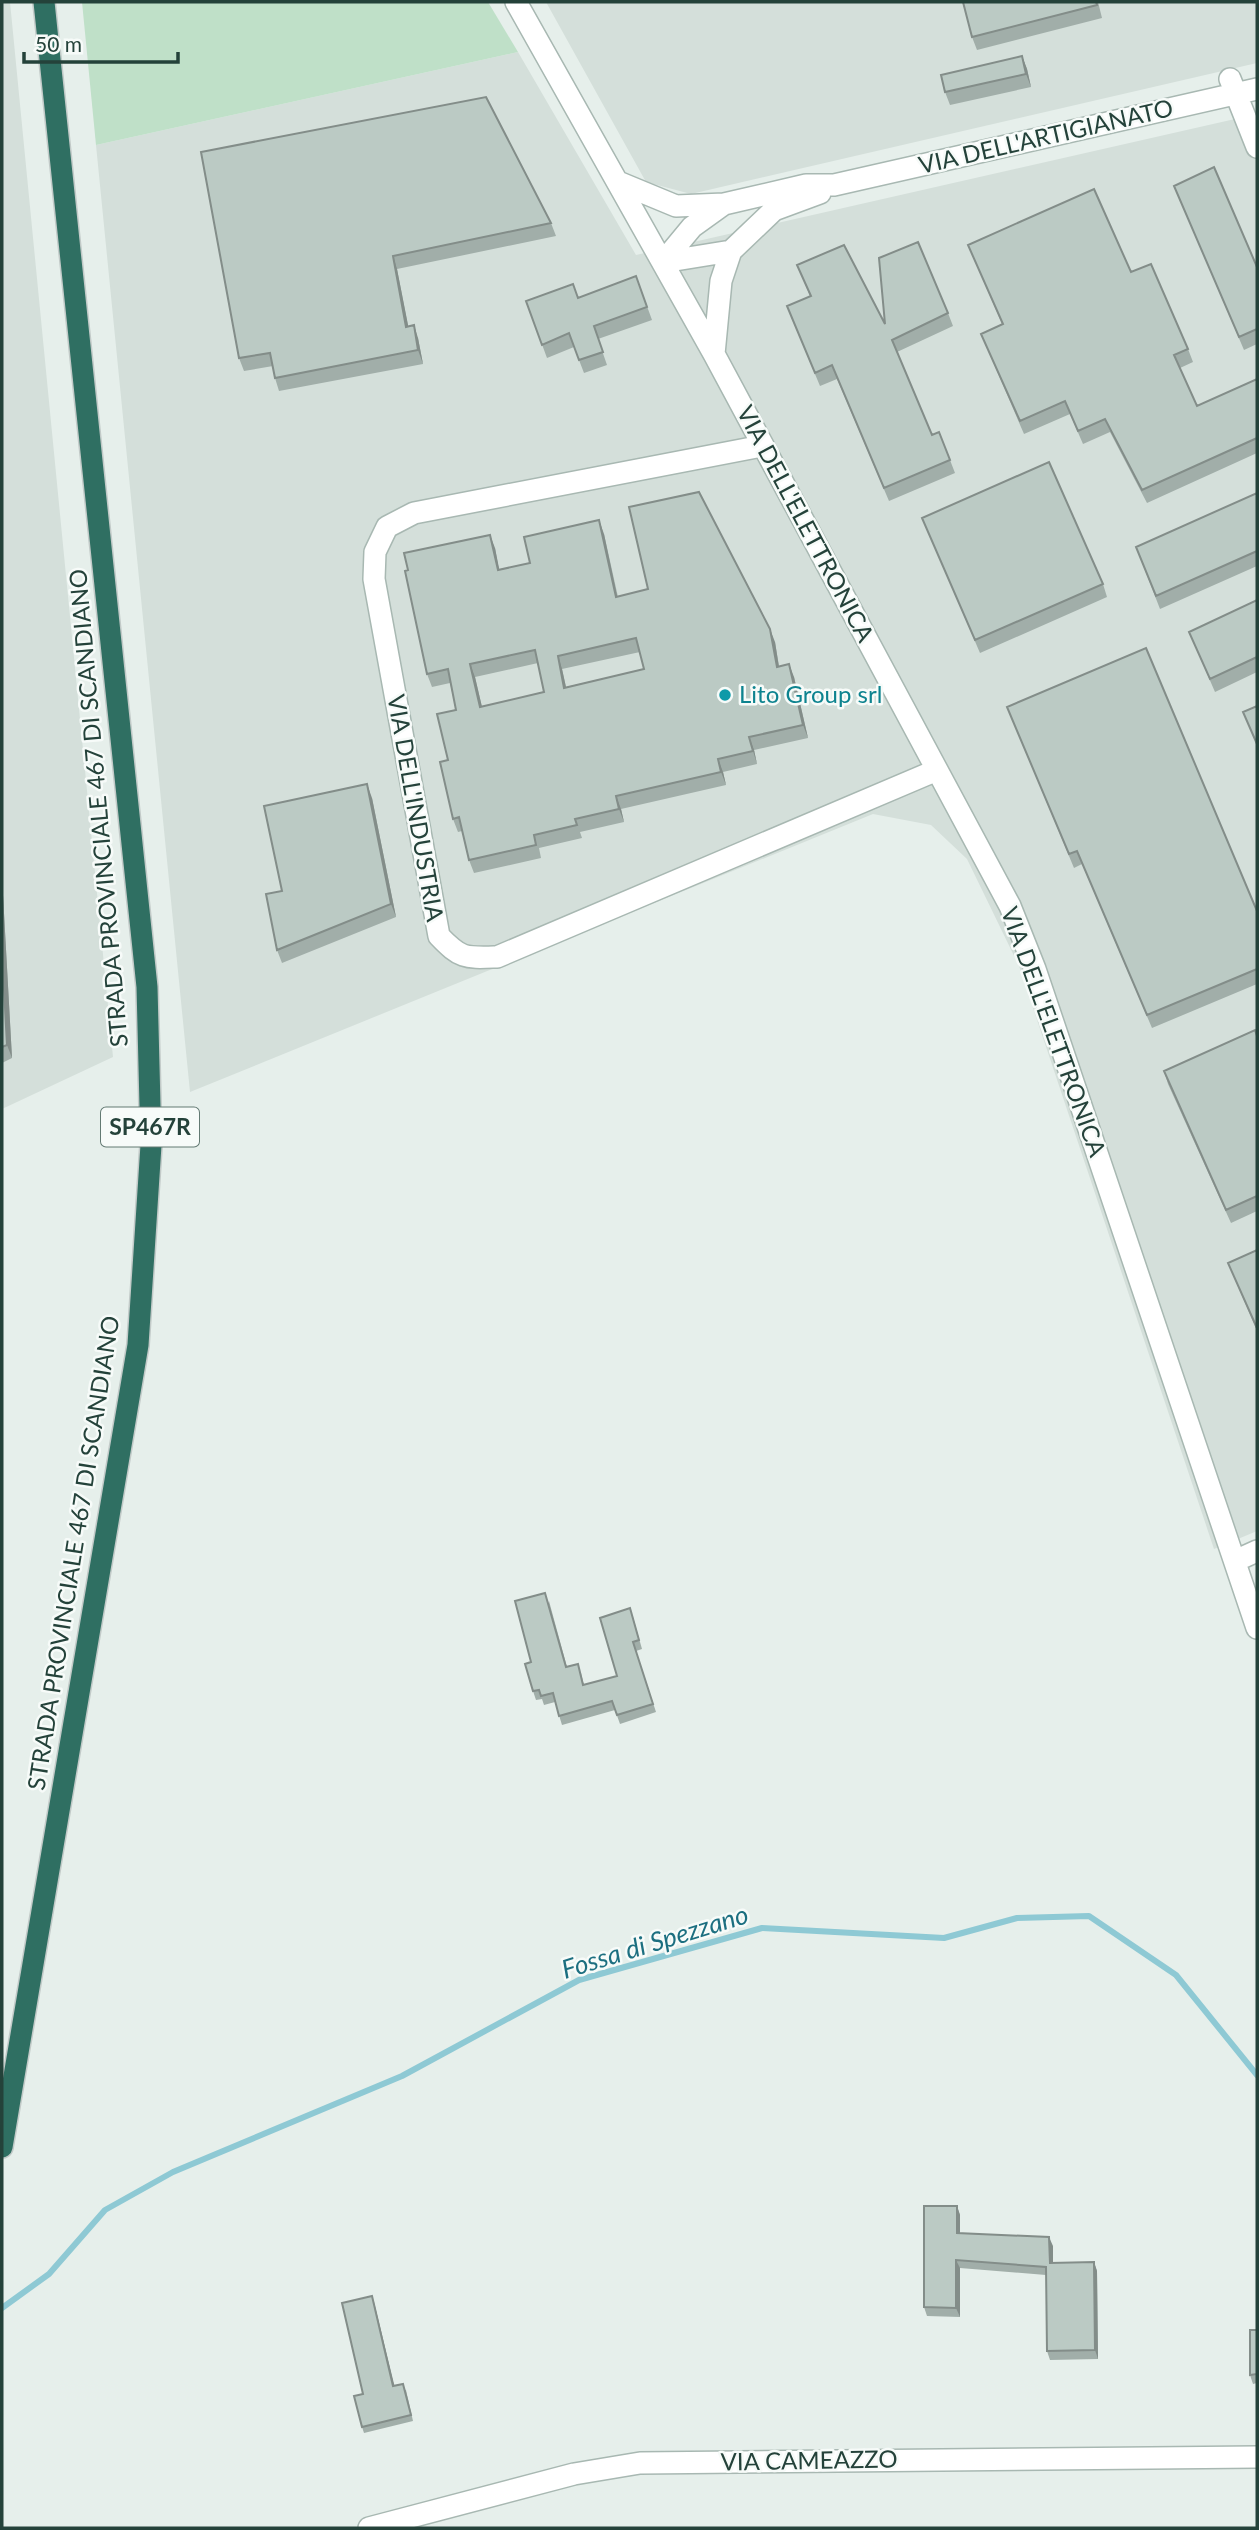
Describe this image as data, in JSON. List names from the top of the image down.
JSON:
{
  "streets": {
    "highway": ["STRADA PROVINCIALE 467 DI SCANDIANO", "SP467R"],
    "street": [
      "VIA DELL'ARTIGIANATO",
      "VIA DELL'ELETTRONICA",
      "VIA DELL'INDUSTRIA",
      "VIA CAMEAZZO"
    ]
  },
  "crossings": [
    ["VIA DELL'ARTIGIANATO", "VIA DELL'ELETTRONICA"],
    ["VIA DELL'ELETTRONICA", "VIA DELL'INDUSTRIA"]
  ],
  "water": ["Fossa di Spezzano"],
  "places": ["Lito Group srl"],
  "scale_bar": "50 m"
}
